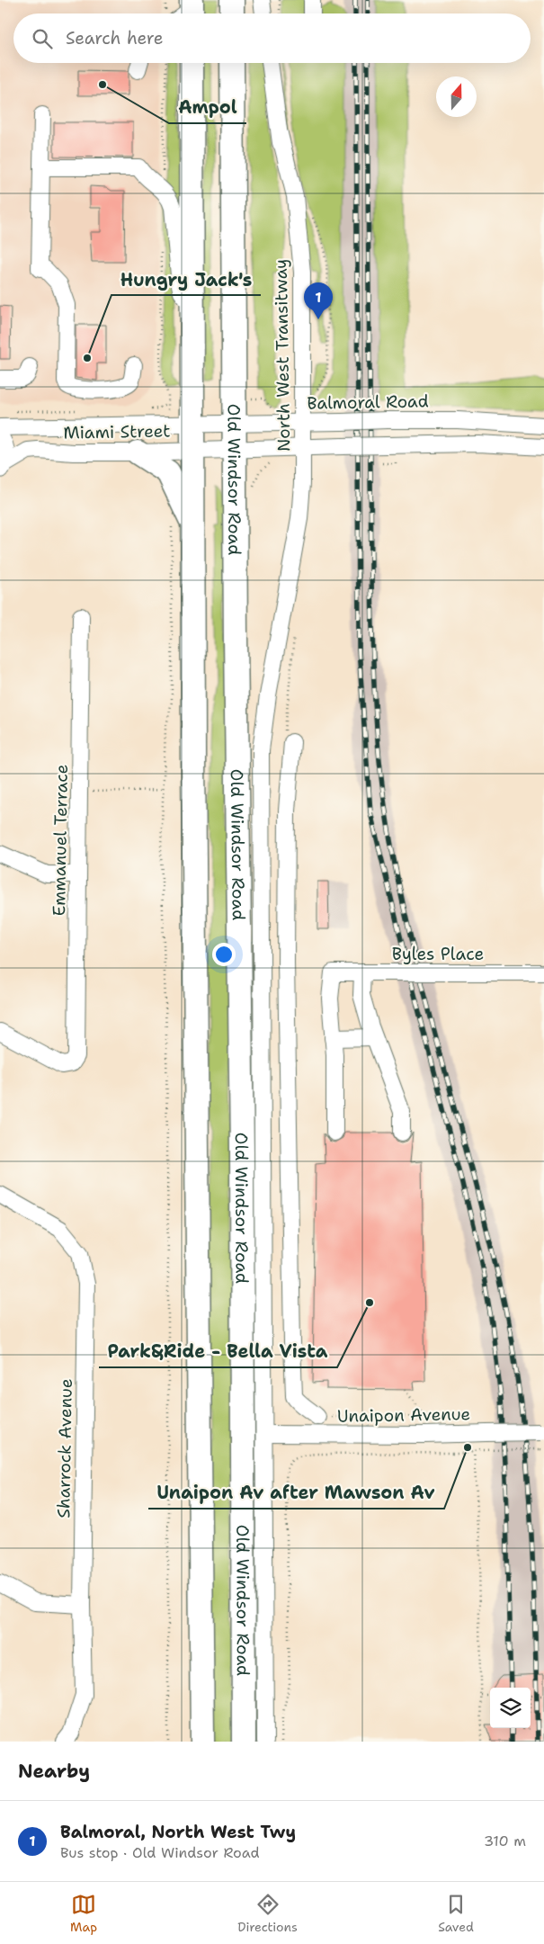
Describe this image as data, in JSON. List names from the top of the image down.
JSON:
{
  "streets": {
    "highway": ["Old Windsor Road"],
    "street": [
      "North West Transitway",
      "Balmoral Road",
      "Miami Street",
      "Emmanuel Terrace",
      "Byles Place",
      "Unaipon Avenue",
      "Sharrock Avenue"
    ]
  },
  "crossings": [
    ["North West Transitway", "Balmoral Road"],
    ["North West Transitway", "Unaipon Avenue"],
    ["Balmoral Road", "Miami Street"],
    ["Balmoral Road", "Old Windsor Road"],
    ["Miami Street", "Old Windsor Road"]
  ],
  "places": [
    "Ampol",
    "Hungry Jack's",
    "Park&Ride - Bella Vista",
    "Unaipon Av after Mawson Av"
  ],
  "north": "top",
  "page": {
    "search": "Search here",
    "pins": "1",
    "heading": "Nearby",
    "list": [
      {
        "mark": "1",
        "name": "Balmoral, North West Twy",
        "note": "Bus stop · Old Windsor Road",
        "value": "310 m"
      }
    ],
    "nav": ["Map", "Directions", "Saved"]
  }
}
